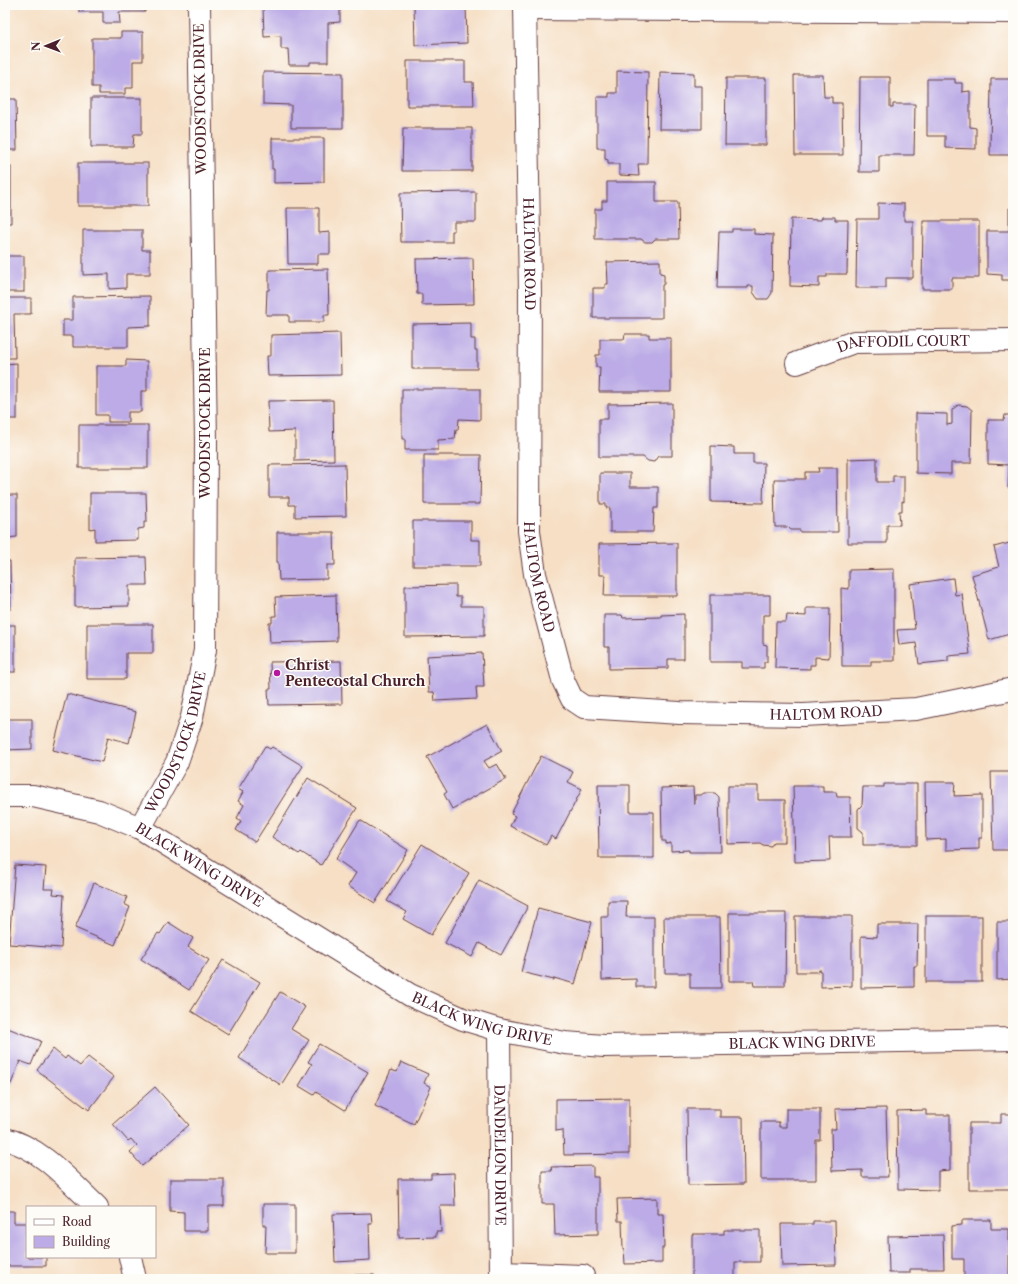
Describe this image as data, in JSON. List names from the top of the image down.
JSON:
{
  "streets": {
    "street": [
      "WOODSTOCK DRIVE",
      "HALTOM ROAD",
      "DAFFODIL COURT",
      "BLACK WING DRIVE",
      "DANDELION DRIVE"
    ]
  },
  "crossings": [
    ["WOODSTOCK DRIVE", "BLACK WING DRIVE"],
    ["BLACK WING DRIVE", "DANDELION DRIVE"]
  ],
  "places": ["Christ Pentecostal Church"],
  "legend": ["Road", "Building"],
  "north": "left"
}
